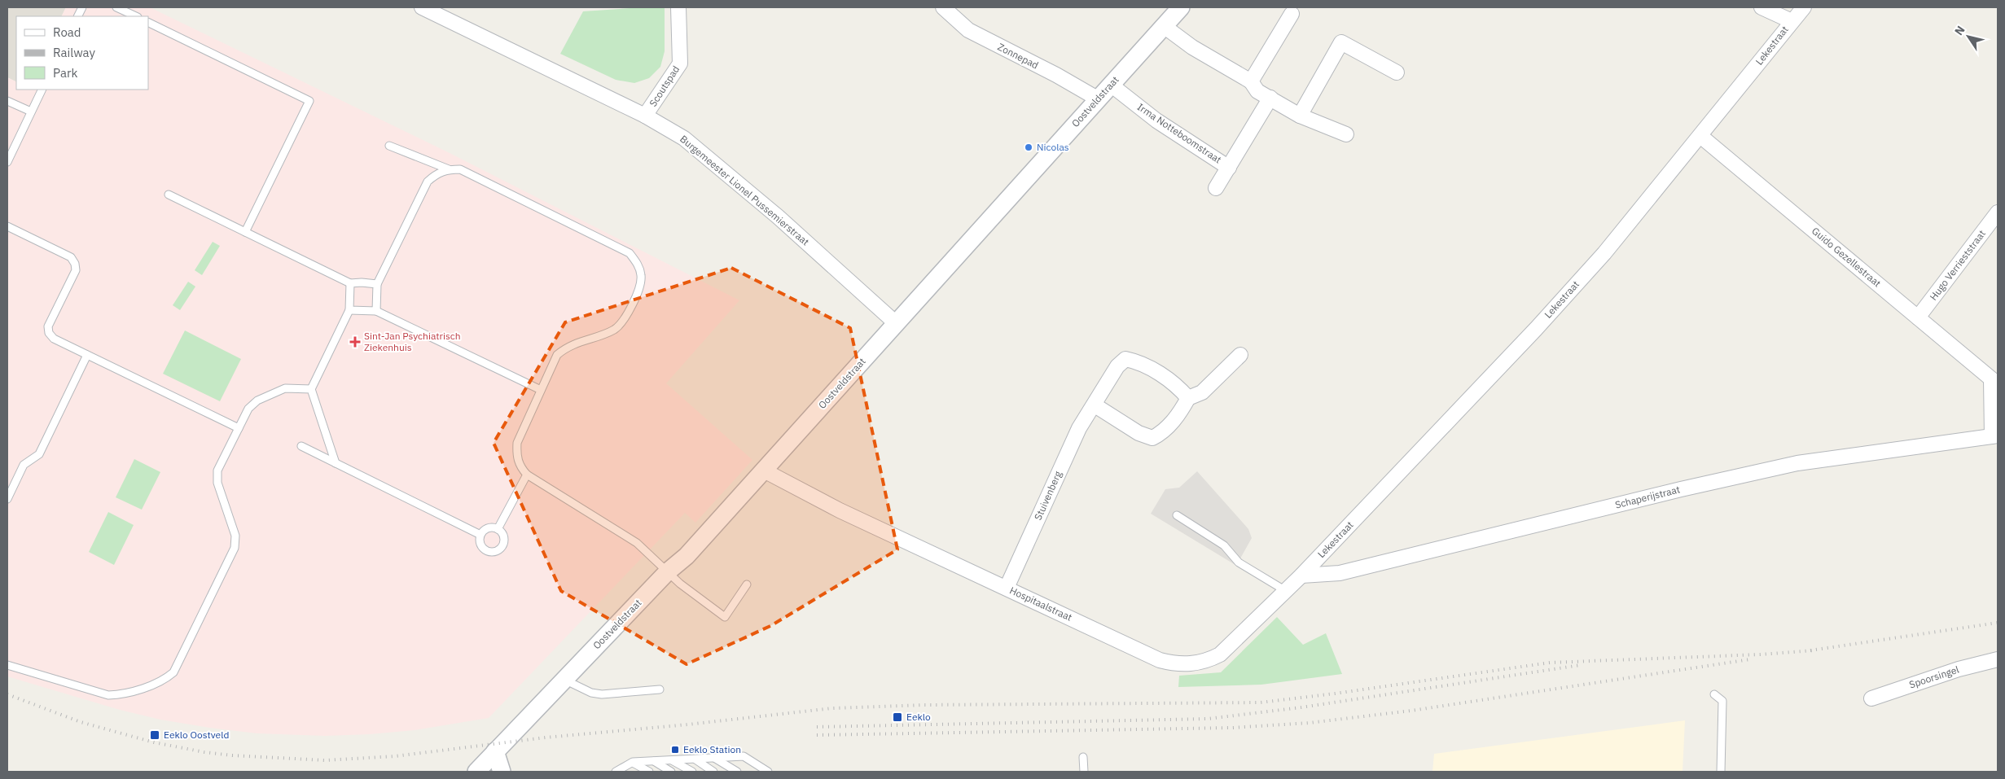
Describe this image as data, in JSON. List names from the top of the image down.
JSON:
{
  "streets": {
    "street": [
      "Lekestraat",
      "Zonnepad",
      "Scoutspad",
      "Oostveldstraat",
      "Irma Notteboomstraat",
      "Burgemeester Lionel Pussemierstraat",
      "Guido Gezellestraat",
      "Hugo Verrieststraat",
      "Stuivenberg",
      "Schaperijstraat",
      "Hospitaalstraat",
      "Spoorsingel"
    ]
  },
  "crossings": [
    ["Lekestraat", "Guido Gezellestraat"],
    ["Lekestraat", "Schaperijstraat"],
    ["Lekestraat", "Hospitaalstraat"],
    ["Zonnepad", "Oostveldstraat"],
    ["Scoutspad", "Burgemeester Lionel Pussemierstraat"],
    ["Oostveldstraat", "Irma Notteboomstraat"],
    ["Oostveldstraat", "Burgemeester Lionel Pussemierstraat"],
    ["Oostveldstraat", "Hospitaalstraat"],
    ["Guido Gezellestraat", "Hugo Verrieststraat"],
    ["Guido Gezellestraat", "Schaperijstraat"],
    ["Stuivenberg", "Hospitaalstraat"],
    ["Schaperijstraat", "Hospitaalstraat"]
  ],
  "places": {
    "other": ["Nicolas"],
    "health": ["Sint-Jan Psychiatrisch Ziekenhuis"],
    "transit": ["Eeklo", "Eeklo Oostveld", "Eeklo Station"]
  },
  "legend": ["Road", "Railway", "Park"],
  "north": "top left"
}
